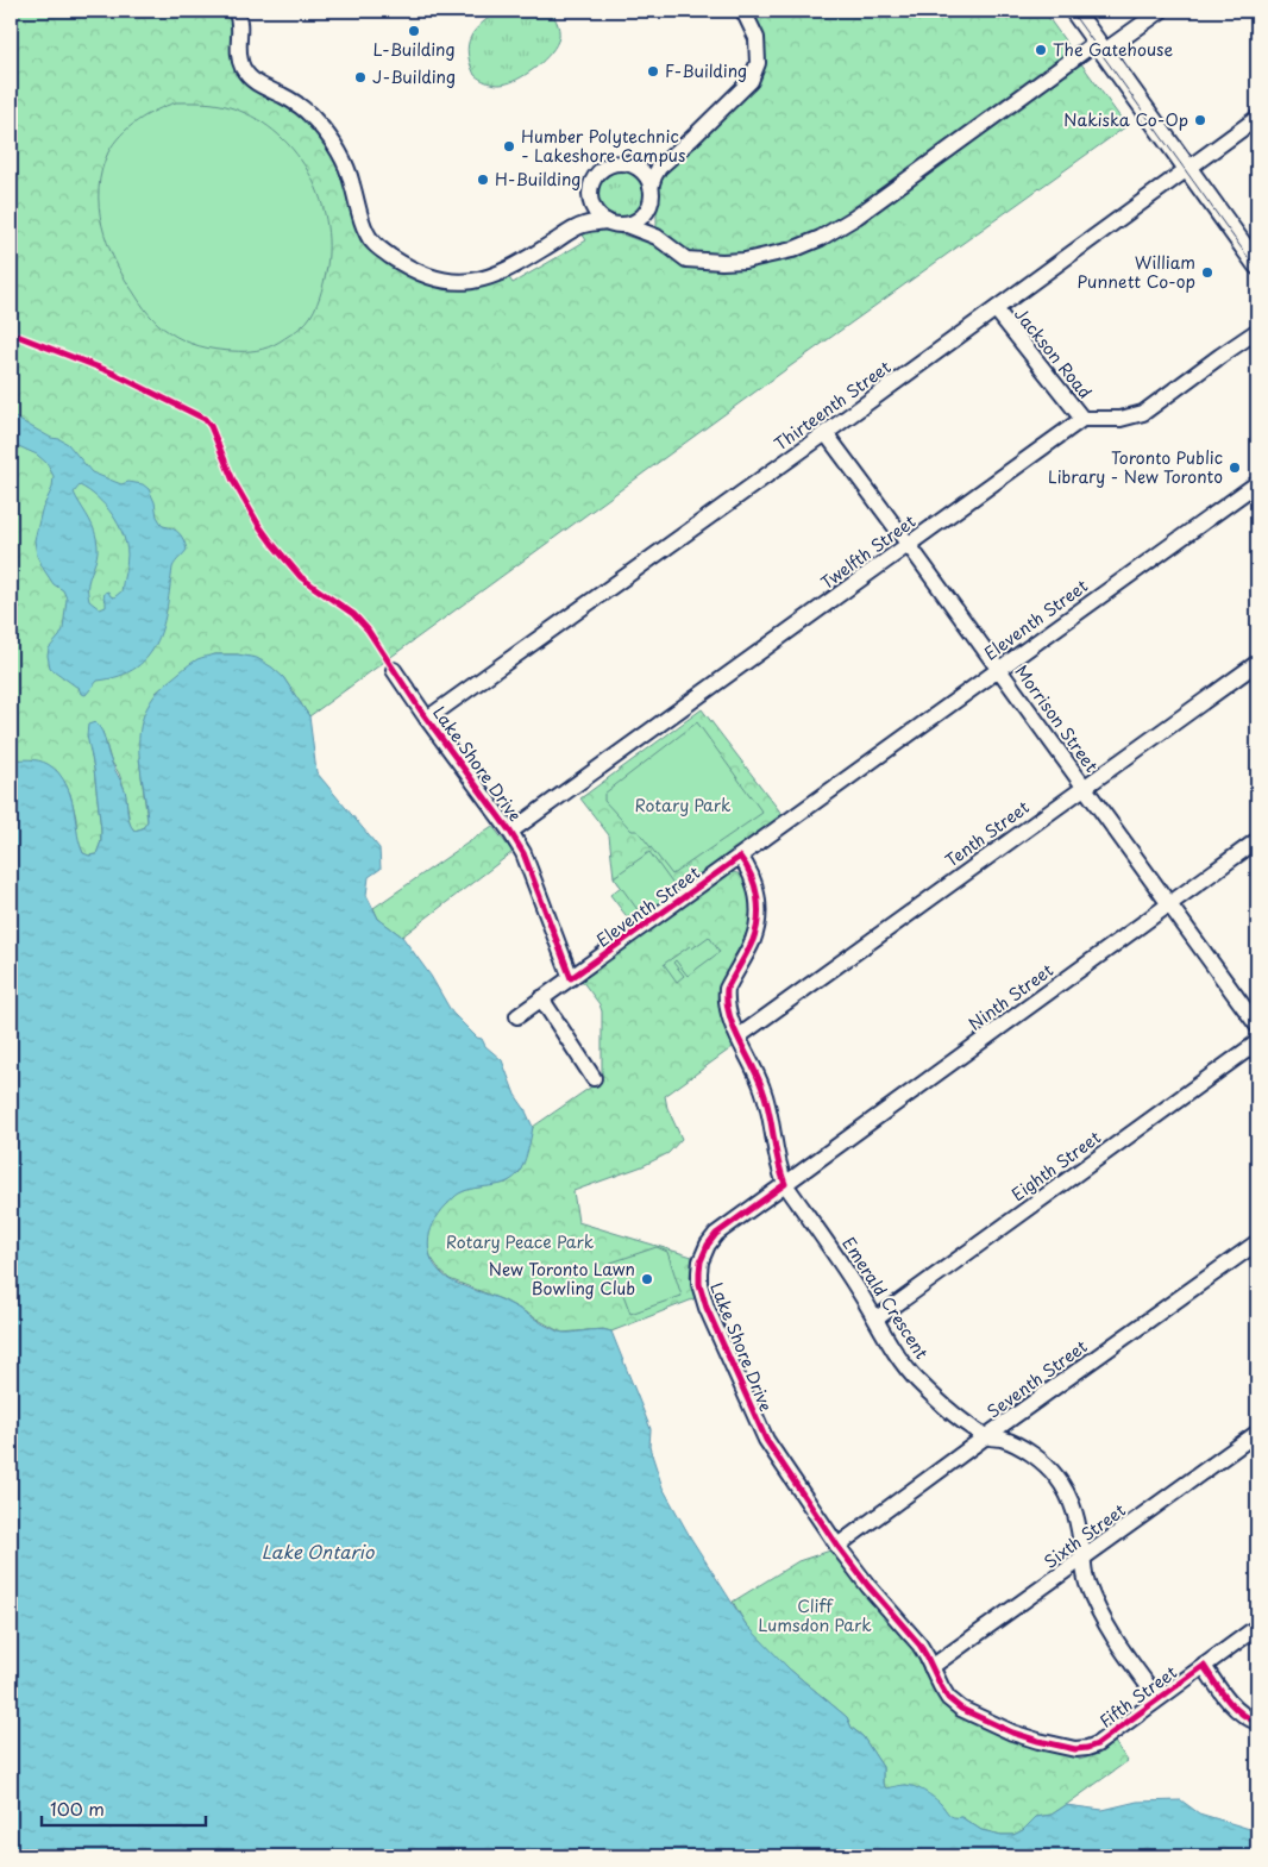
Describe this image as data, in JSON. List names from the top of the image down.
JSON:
{
  "streets": {
    "street": [
      "Jackson Road",
      "Thirteenth Street",
      "Twelfth Street",
      "Eleventh Street",
      "Morrison Street",
      "Lake Shore Drive",
      "Tenth Street",
      "Ninth Street",
      "Eighth Street",
      "Emerald Crescent",
      "Seventh Street",
      "Sixth Street",
      "Fifth Street"
    ]
  },
  "crossings": [
    ["Jackson Road", "Thirteenth Street"],
    ["Jackson Road", "Twelfth Street"],
    ["Thirteenth Street", "Morrison Street"],
    ["Thirteenth Street", "Lake Shore Drive"],
    ["Twelfth Street", "Morrison Street"],
    ["Twelfth Street", "Lake Shore Drive"],
    ["Eleventh Street", "Morrison Street"],
    ["Eleventh Street", "Lake Shore Drive"],
    ["Morrison Street", "Tenth Street"],
    ["Morrison Street", "Ninth Street"],
    ["Lake Shore Drive", "Ninth Street"],
    ["Lake Shore Drive", "Emerald Crescent"],
    ["Lake Shore Drive", "Seventh Street"],
    ["Lake Shore Drive", "Sixth Street"],
    ["Lake Shore Drive", "Fifth Street"],
    ["Ninth Street", "Emerald Crescent"],
    ["Eighth Street", "Emerald Crescent"],
    ["Emerald Crescent", "Seventh Street"],
    ["Emerald Crescent", "Sixth Street"],
    ["Emerald Crescent", "Fifth Street"]
  ],
  "water": ["Lake Ontario"],
  "parks": ["Rotary Park", "Rotary Peace Park", "Cliff Lumsdon Park"],
  "places": [
    "L-Building",
    "The Gatehouse",
    "F-Building",
    "J-Building",
    "Nakiska Co-Op",
    "Humber Polytechnic - Lakeshore Campus",
    "H-Building",
    "William Punnett Co-op",
    "Toronto Public Library - New Toronto",
    "New Toronto Lawn Bowling Club"
  ],
  "scale_bar": "100 m"
}
